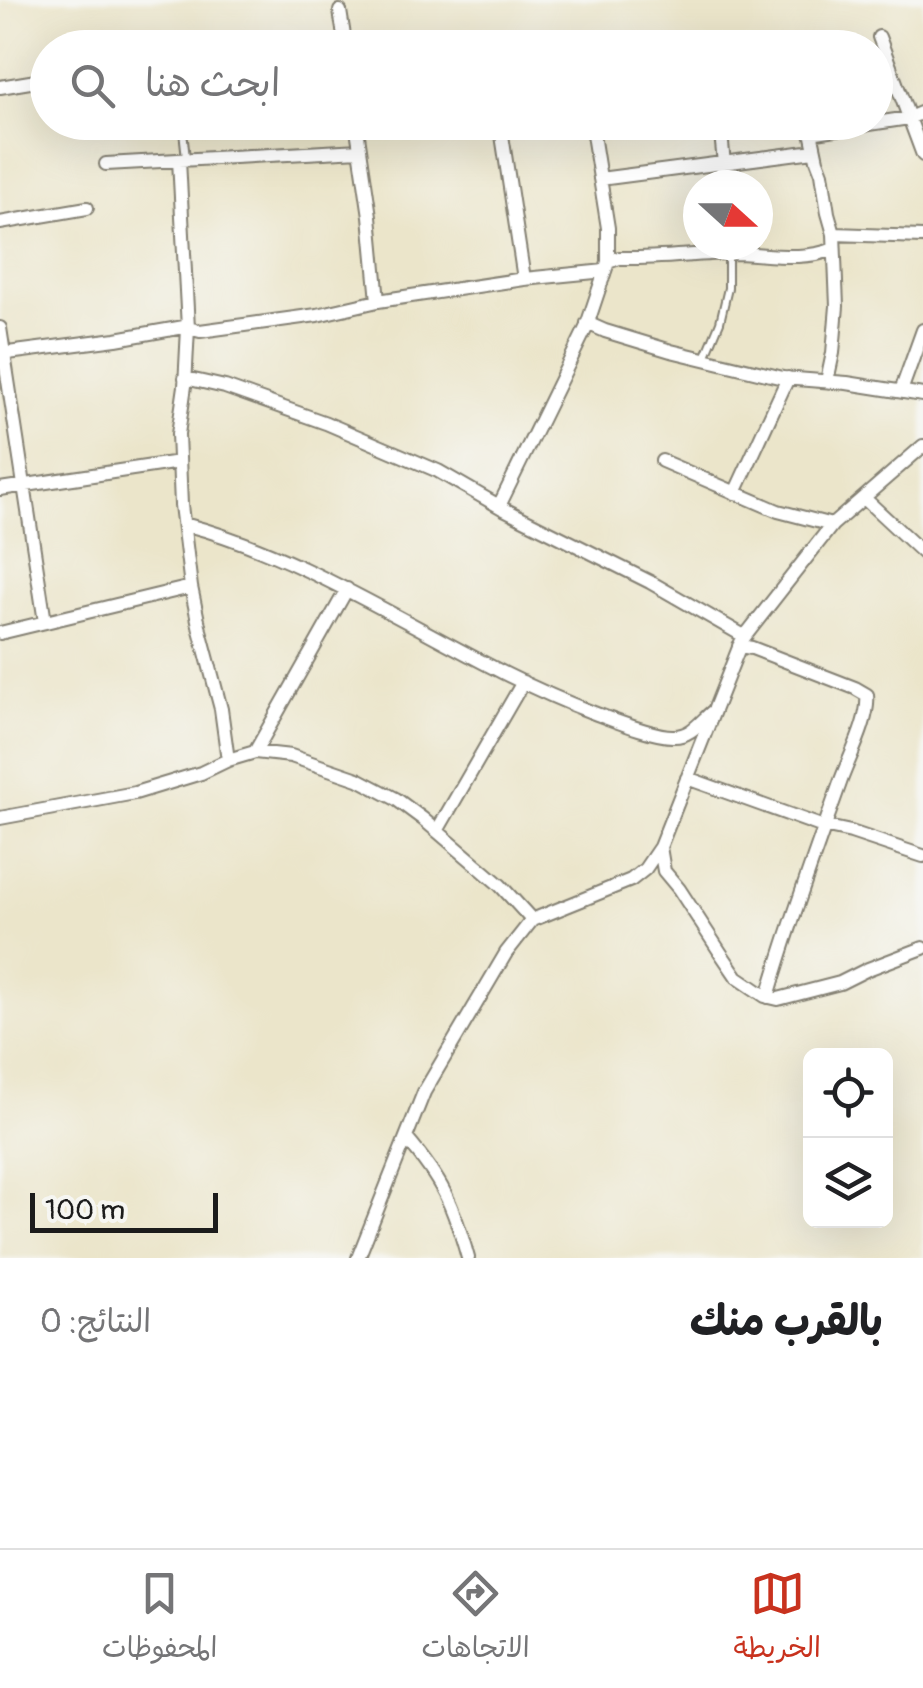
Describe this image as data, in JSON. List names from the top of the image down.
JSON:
{
  "scale_bar": "100 m",
  "north": "right",
  "page": {
    "search": "ابحث هنا",
    "scale": "100 m",
    "heading": ["بالقرب منك", "النتائج: 0"],
    "nav": ["الخريطة", "الاتجاهات", "المحفوظات"]
  }
}
